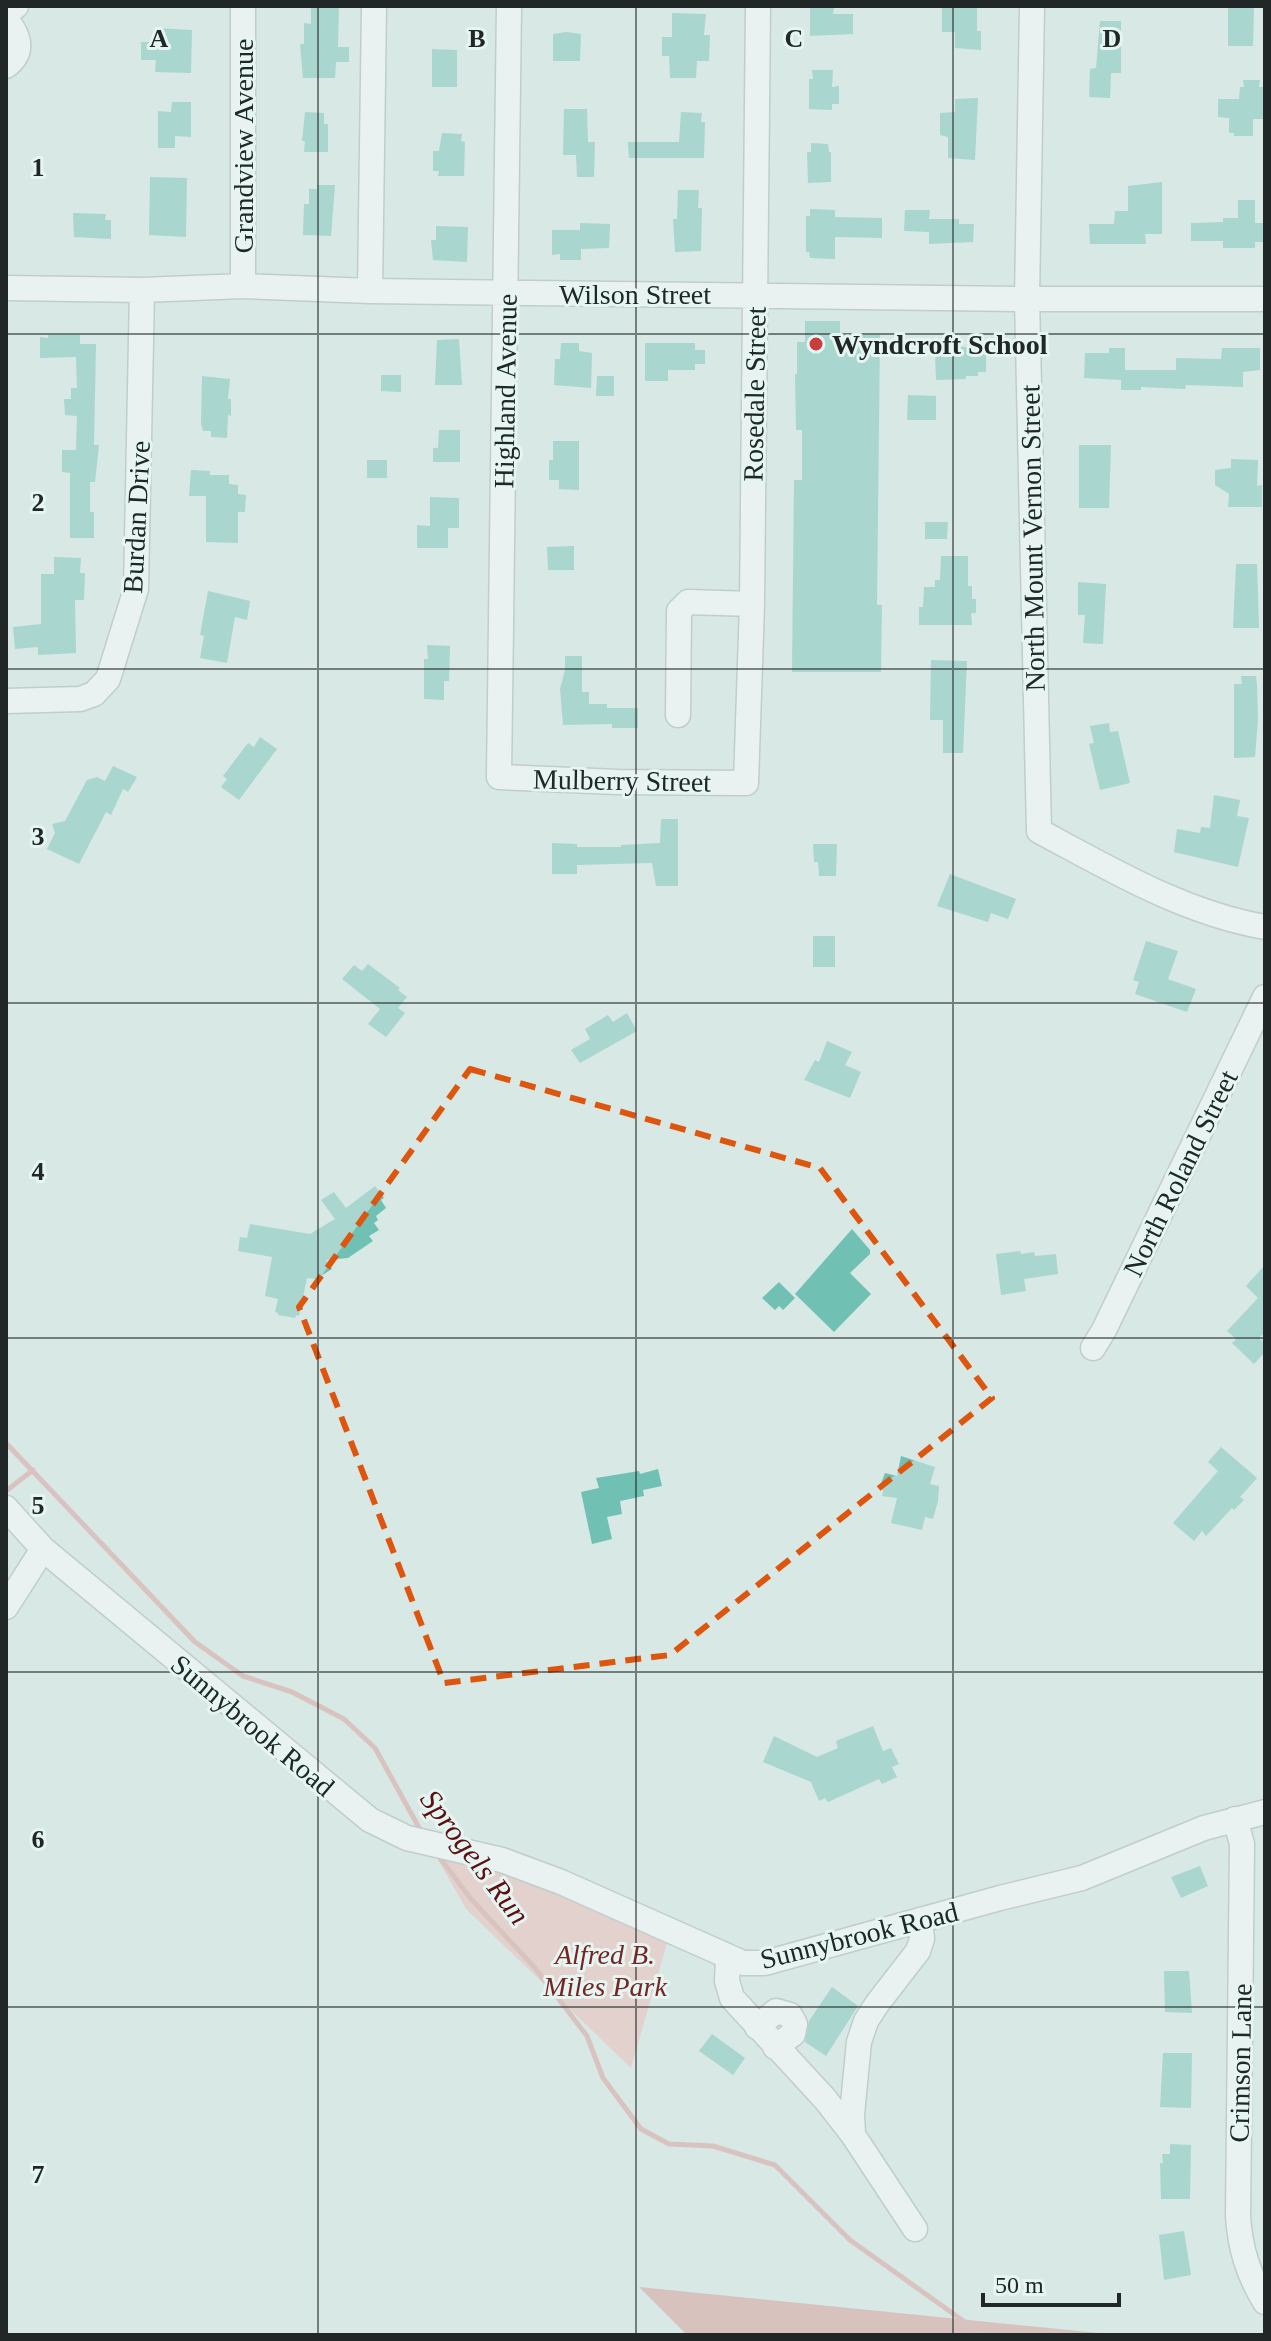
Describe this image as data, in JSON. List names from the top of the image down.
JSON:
{
  "streets": {
    "street": [
      "Grandview Avenue",
      "Wilson Street",
      "Highland Avenue",
      "Rosedale Street",
      "Burdan Drive",
      "North Mount Vernon Street",
      "Mulberry Street",
      "North Roland Street",
      "Sunnybrook Road",
      "Crimson Lane"
    ]
  },
  "crossings": [
    ["Grandview Avenue", "Wilson Street"],
    ["Wilson Street", "Highland Avenue"],
    ["Wilson Street", "Rosedale Street"],
    ["Wilson Street", "Burdan Drive"],
    ["Wilson Street", "North Mount Vernon Street"],
    ["Highland Avenue", "Mulberry Street"],
    ["Rosedale Street", "Mulberry Street"],
    ["Sunnybrook Road", "Crimson Lane"]
  ],
  "water": ["Sprogels Run"],
  "parks": ["Alfred B. Miles Park"],
  "places": ["Wyndcroft School"],
  "scale_bar": "50 m",
  "grid": {
    "columns": [
      "A",
      "B",
      "C",
      "D"
    ],
    "rows": [
      "1",
      "2",
      "3",
      "4",
      "5",
      "6",
      "7"
    ]
  }
}
